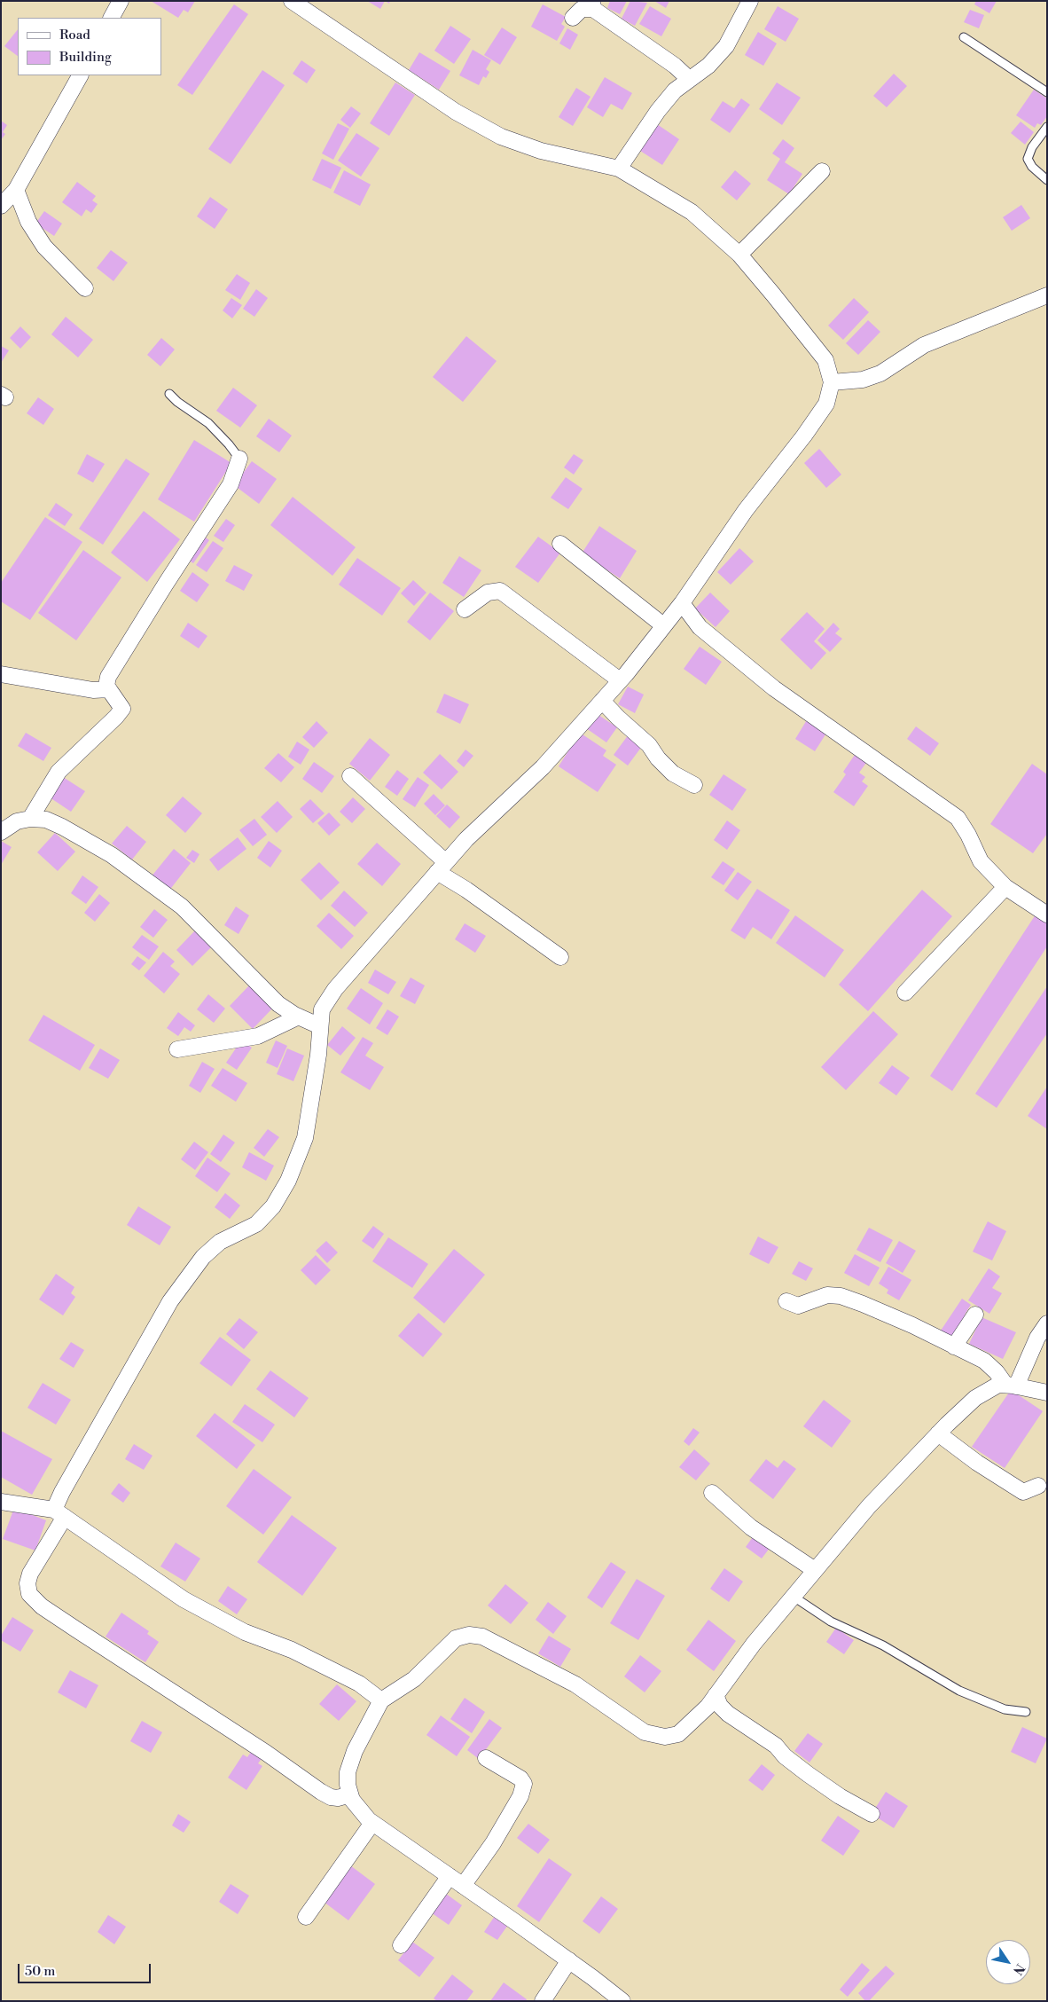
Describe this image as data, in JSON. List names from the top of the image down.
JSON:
{
  "legend": ["Road", "Building"],
  "scale_bar": "50 m",
  "north": "bottom right"
}
